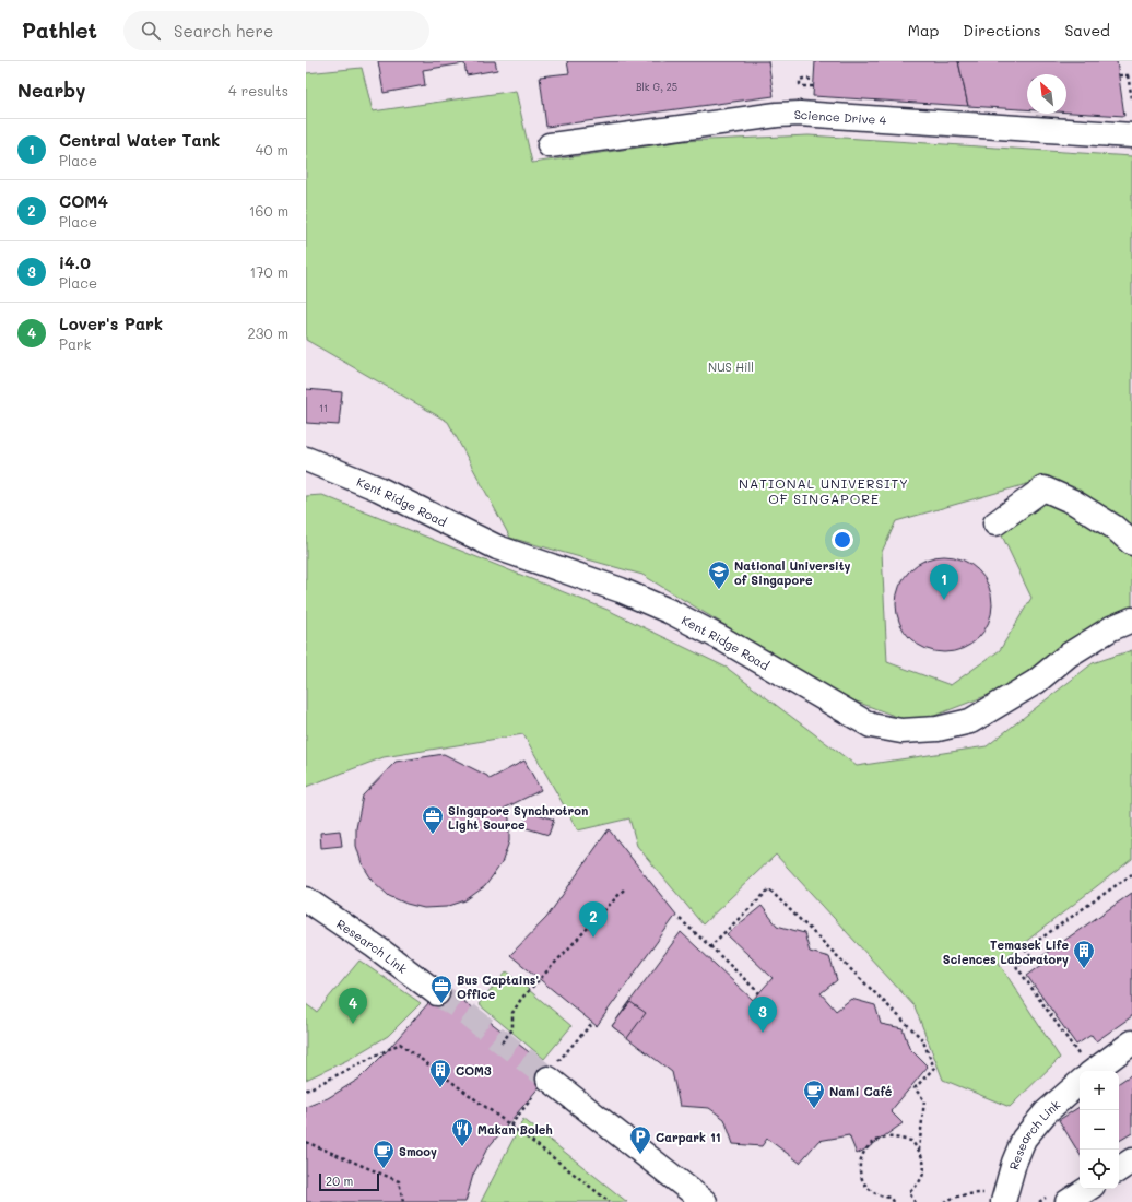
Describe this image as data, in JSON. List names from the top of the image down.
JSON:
{
  "streets": {
    "street": ["Science Drive 4", "Kent Ridge Road", "Research Link"]
  },
  "districts": ["NATIONAL UNIVERSITY OF SINGAPORE"],
  "parks": ["NUS Hill"],
  "places": {
    "school or university": ["National University of Singapore"],
    "office": ["Singapore Synchrotron Light Source", "Bus Captains' Office"],
    "building": ["Temasek Life Sciences Laboratory", "COM3"],
    "cafe": ["Nami Café", "Smooy"],
    "restaurant": ["Makan Boleh"],
    "parking": ["Carpark 11"]
  },
  "house_numbers": ["Blk G, 25", "11"],
  "scale_bar": "20 m",
  "north": "top left",
  "page": {
    "header": "Pathlet",
    "search": "Search here",
    "nav": ["Map", "Directions", "Saved"],
    "heading": ["Nearby", "4 results"],
    "list": [
      {
        "mark": "1",
        "name": "Central Water Tank",
        "note": "Place",
        "value": "40 m"
      },
      {
        "mark": "2",
        "name": "COM4",
        "note": "Place",
        "value": "160 m"
      },
      {
        "mark": "3",
        "name": "i4.0",
        "note": "Place",
        "value": "170 m"
      },
      {
        "mark": "4",
        "name": "Lover's Park",
        "note": "Park",
        "value": "230 m"
      }
    ],
    "pins": [
      "1",
      "2",
      "4",
      "3"
    ],
    "map_buttons": ["+", "−"],
    "scale": "20 m"
  }
}
